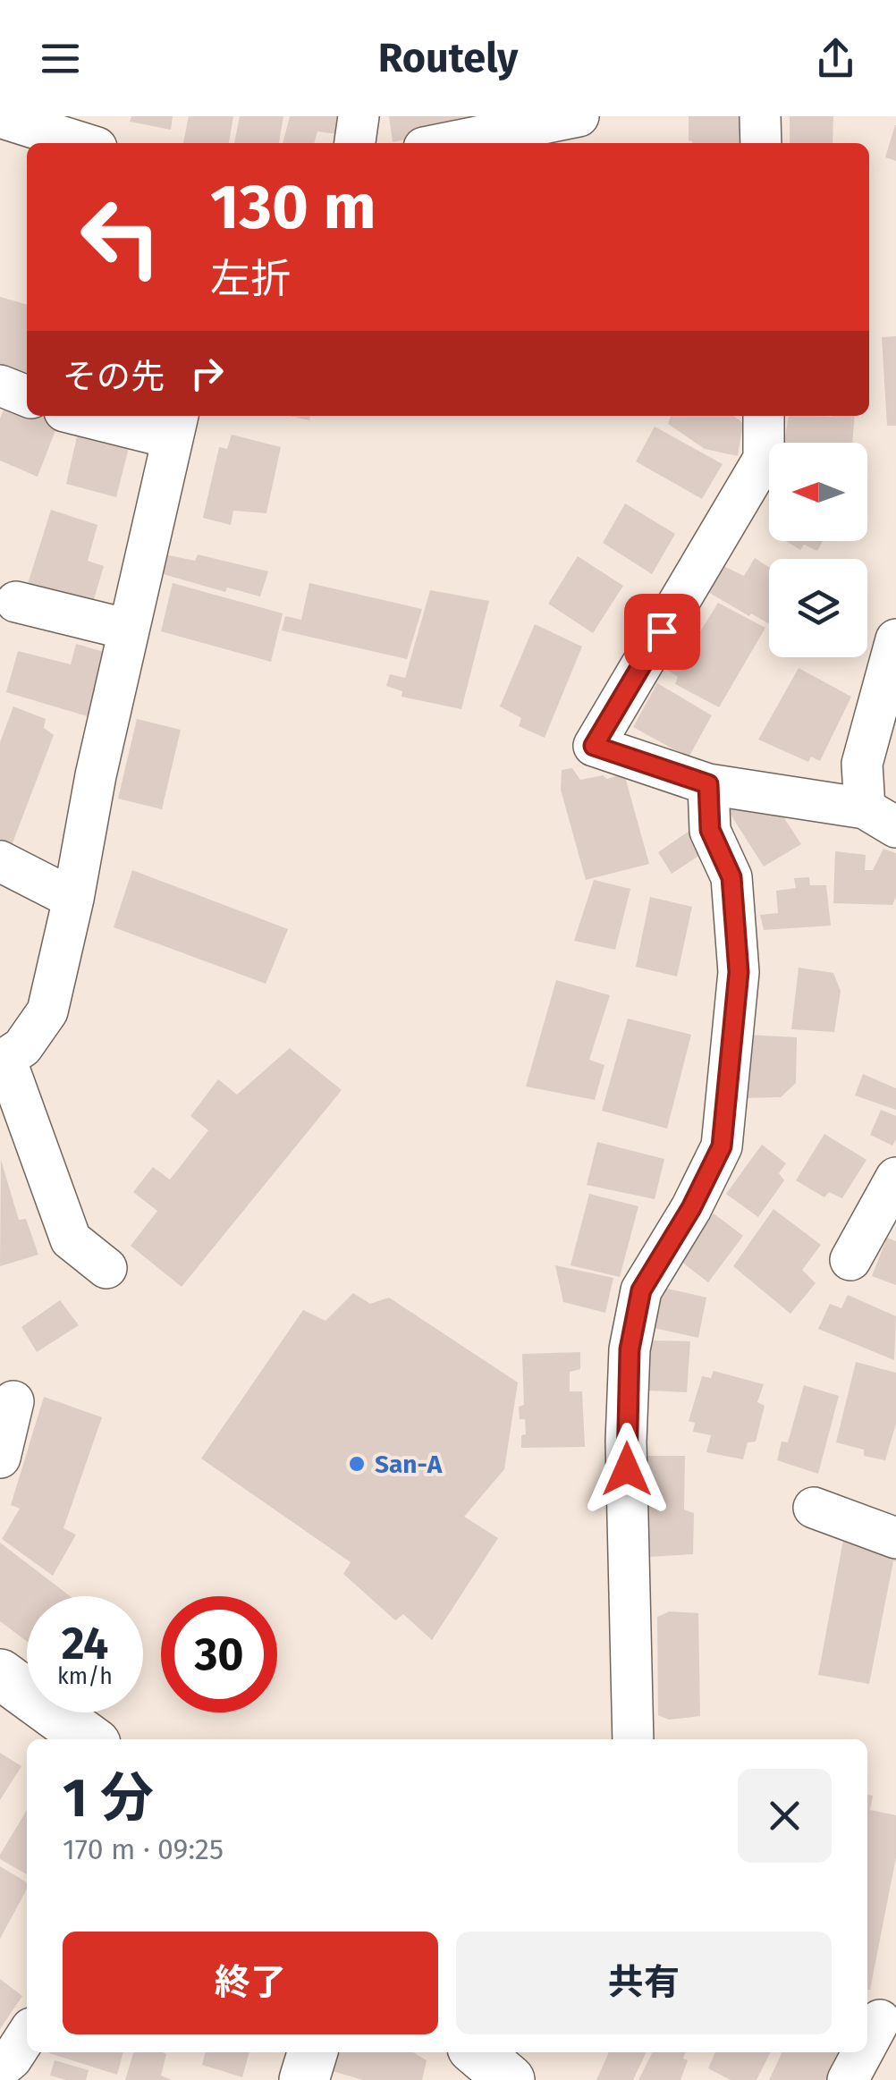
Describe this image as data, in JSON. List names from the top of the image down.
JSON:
{
  "places": ["San-A"],
  "north": "left",
  "page": {
    "header": "Routely",
    "turn": ["130 m", "左折"],
    "then": "その先",
    "speed": "24 km/h",
    "limit": "30",
    "heading": ["1 分", "170 m · 09:25"],
    "buttons": ["終了", "共有"]
  }
}
